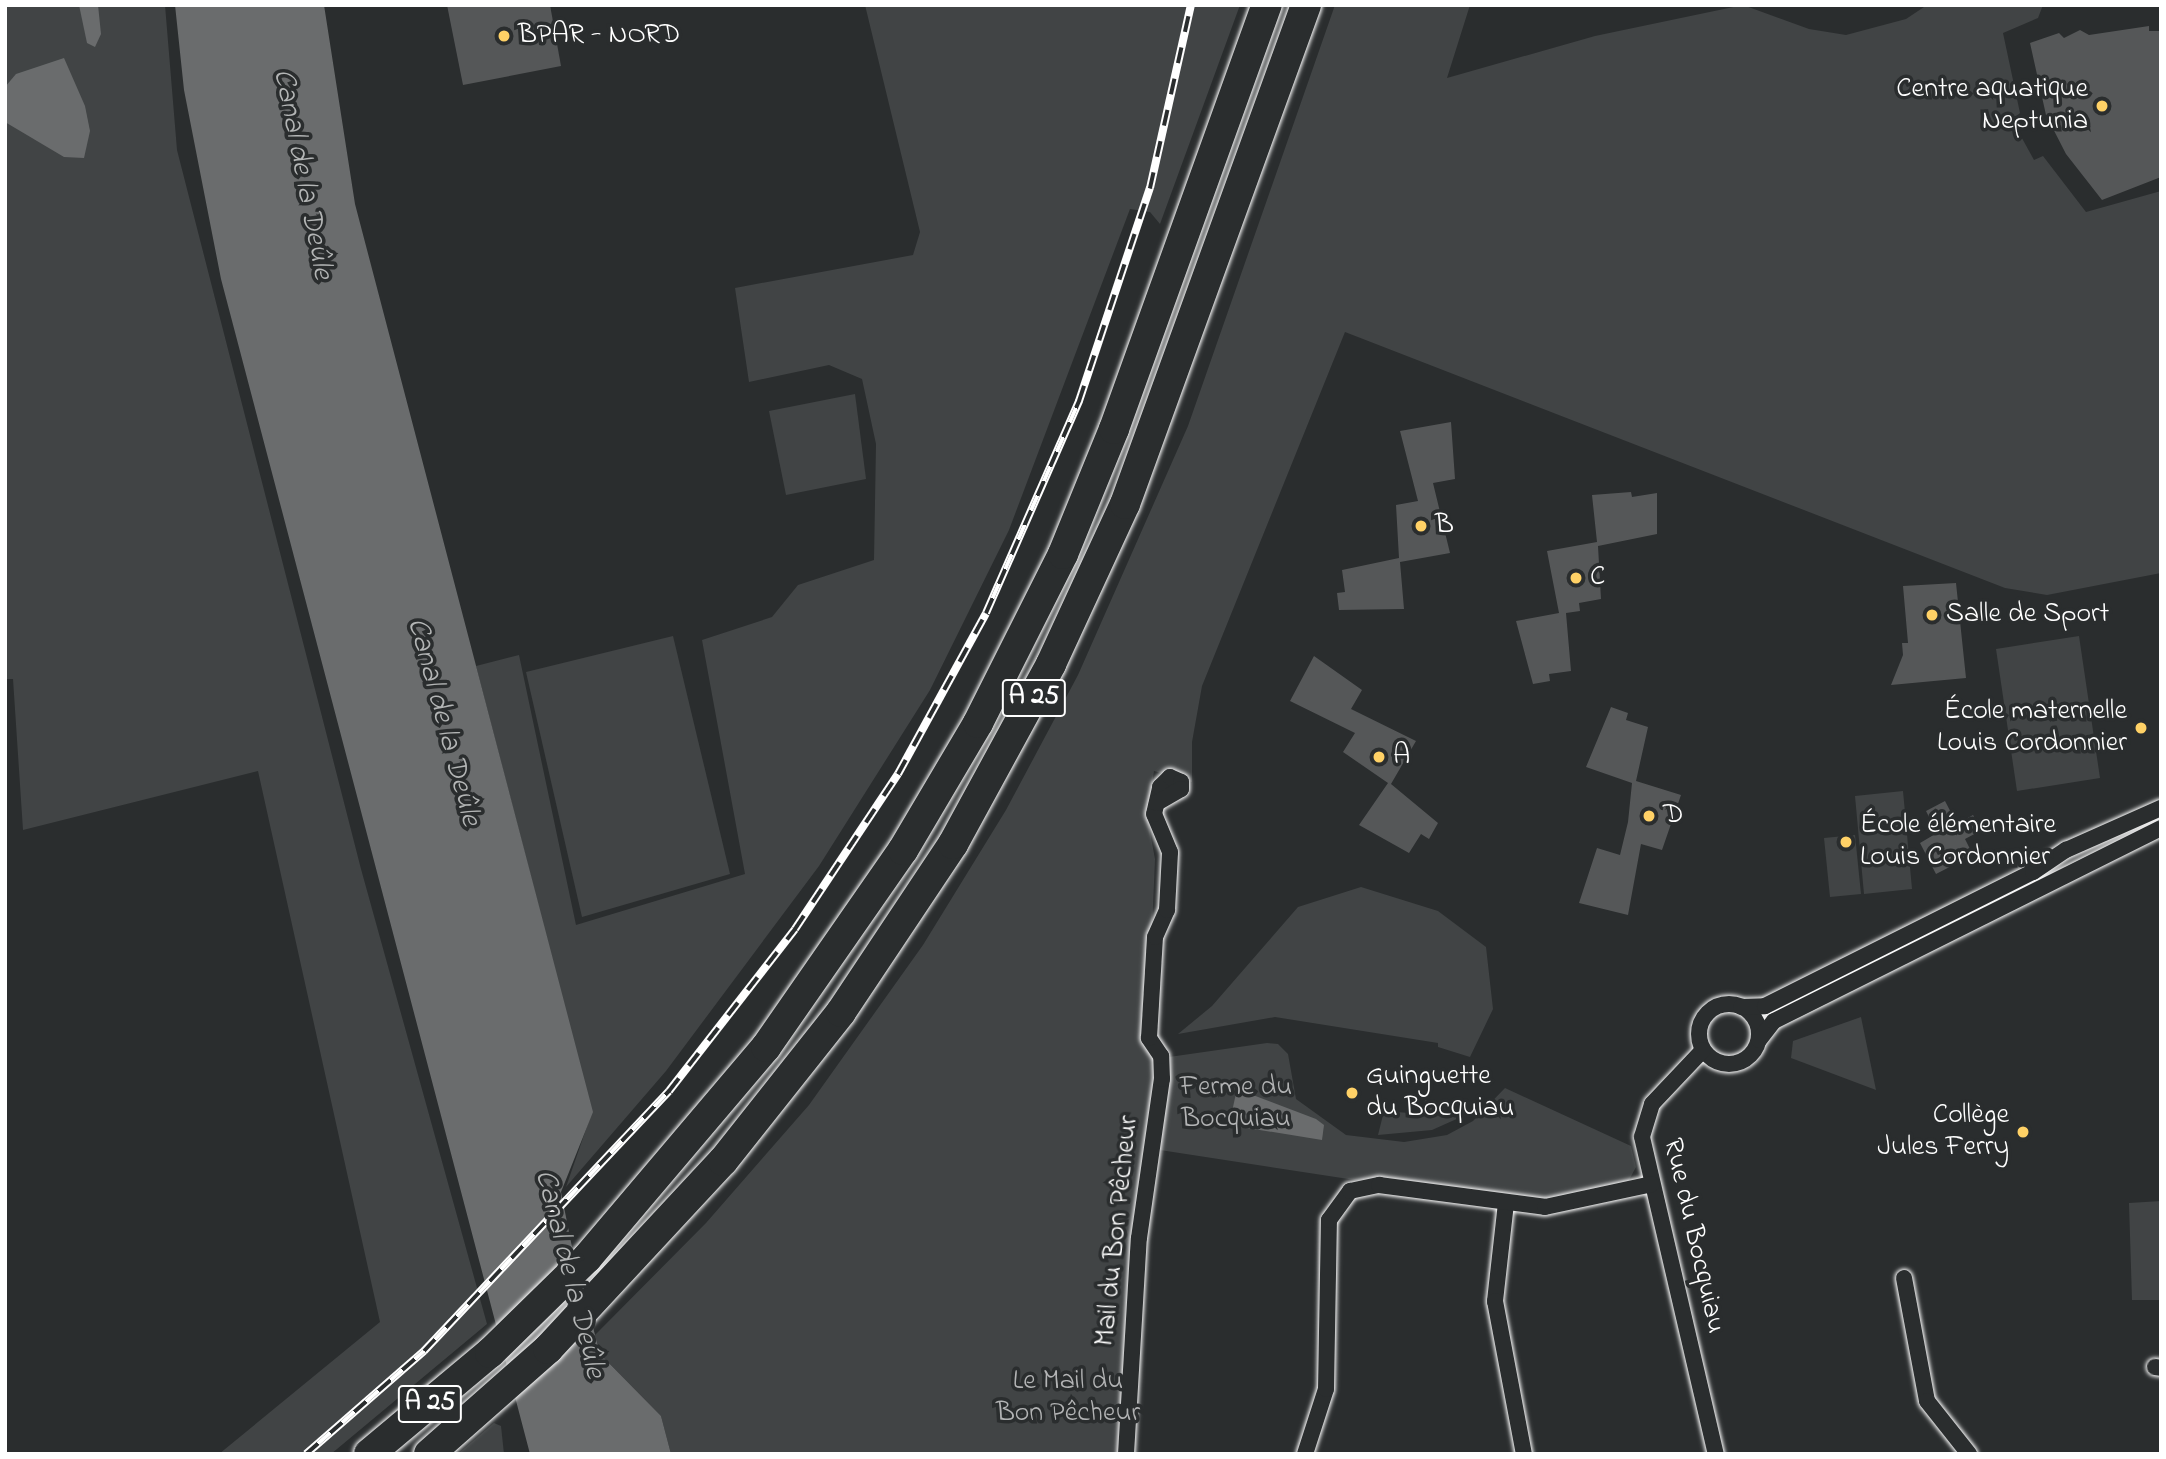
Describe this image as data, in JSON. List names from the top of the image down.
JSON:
{
  "streets": {
    "highway": ["A 25"],
    "street": ["Mail du Bon Pêcheur", "Rue du Bocquiau"]
  },
  "water": ["Canal de la Deûle"],
  "parks": ["Ferme du Bocquiau", "Le Mail du Bon Pêcheur"],
  "places": [
    "BPAR - NORD",
    "Centre aquatique Neptunia",
    "B",
    "C",
    "Salle de Sport",
    "École maternelle Louis Cordonnier",
    "A",
    "D",
    "École élémentaire Louis Cordonnier",
    "Guinguette du Bocquiau",
    "Collège Jules Ferry"
  ]
}
